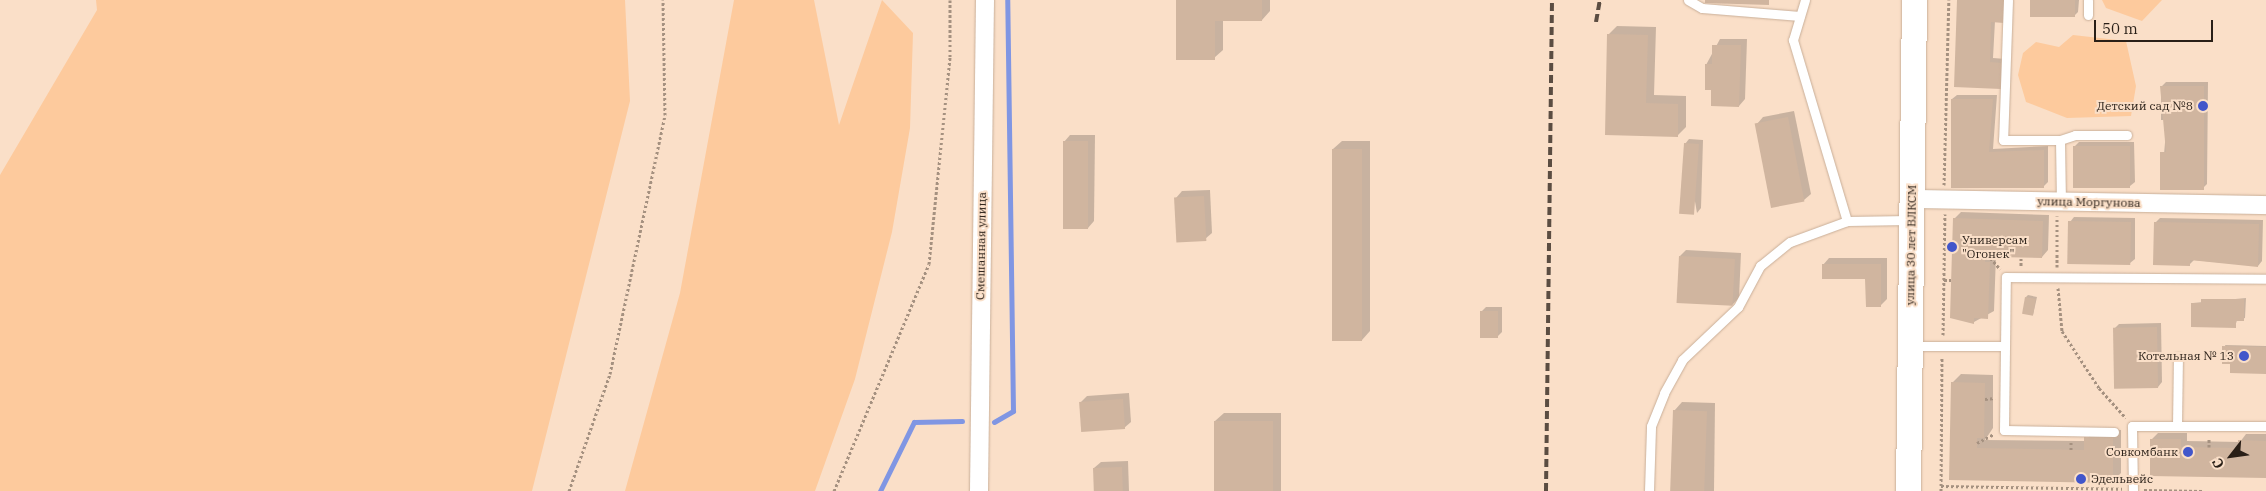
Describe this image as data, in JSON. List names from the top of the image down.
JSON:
{
  "streets": {
    "main road": ["улица 30 лет ВЛКСМ"],
    "street": ["улица Моргунова", "Смешанная улица"]
  },
  "crossings": [
    ["улица Моргунова", "улица 30 лет ВЛКСМ"]
  ],
  "places": [
    "Детский сад №8",
    "Универсам \"Огонек\"",
    "Котельная № 13",
    "Совкомбанк",
    "Эдельвейс"
  ],
  "scale_bar": "50 m",
  "north": "bottom left"
}
